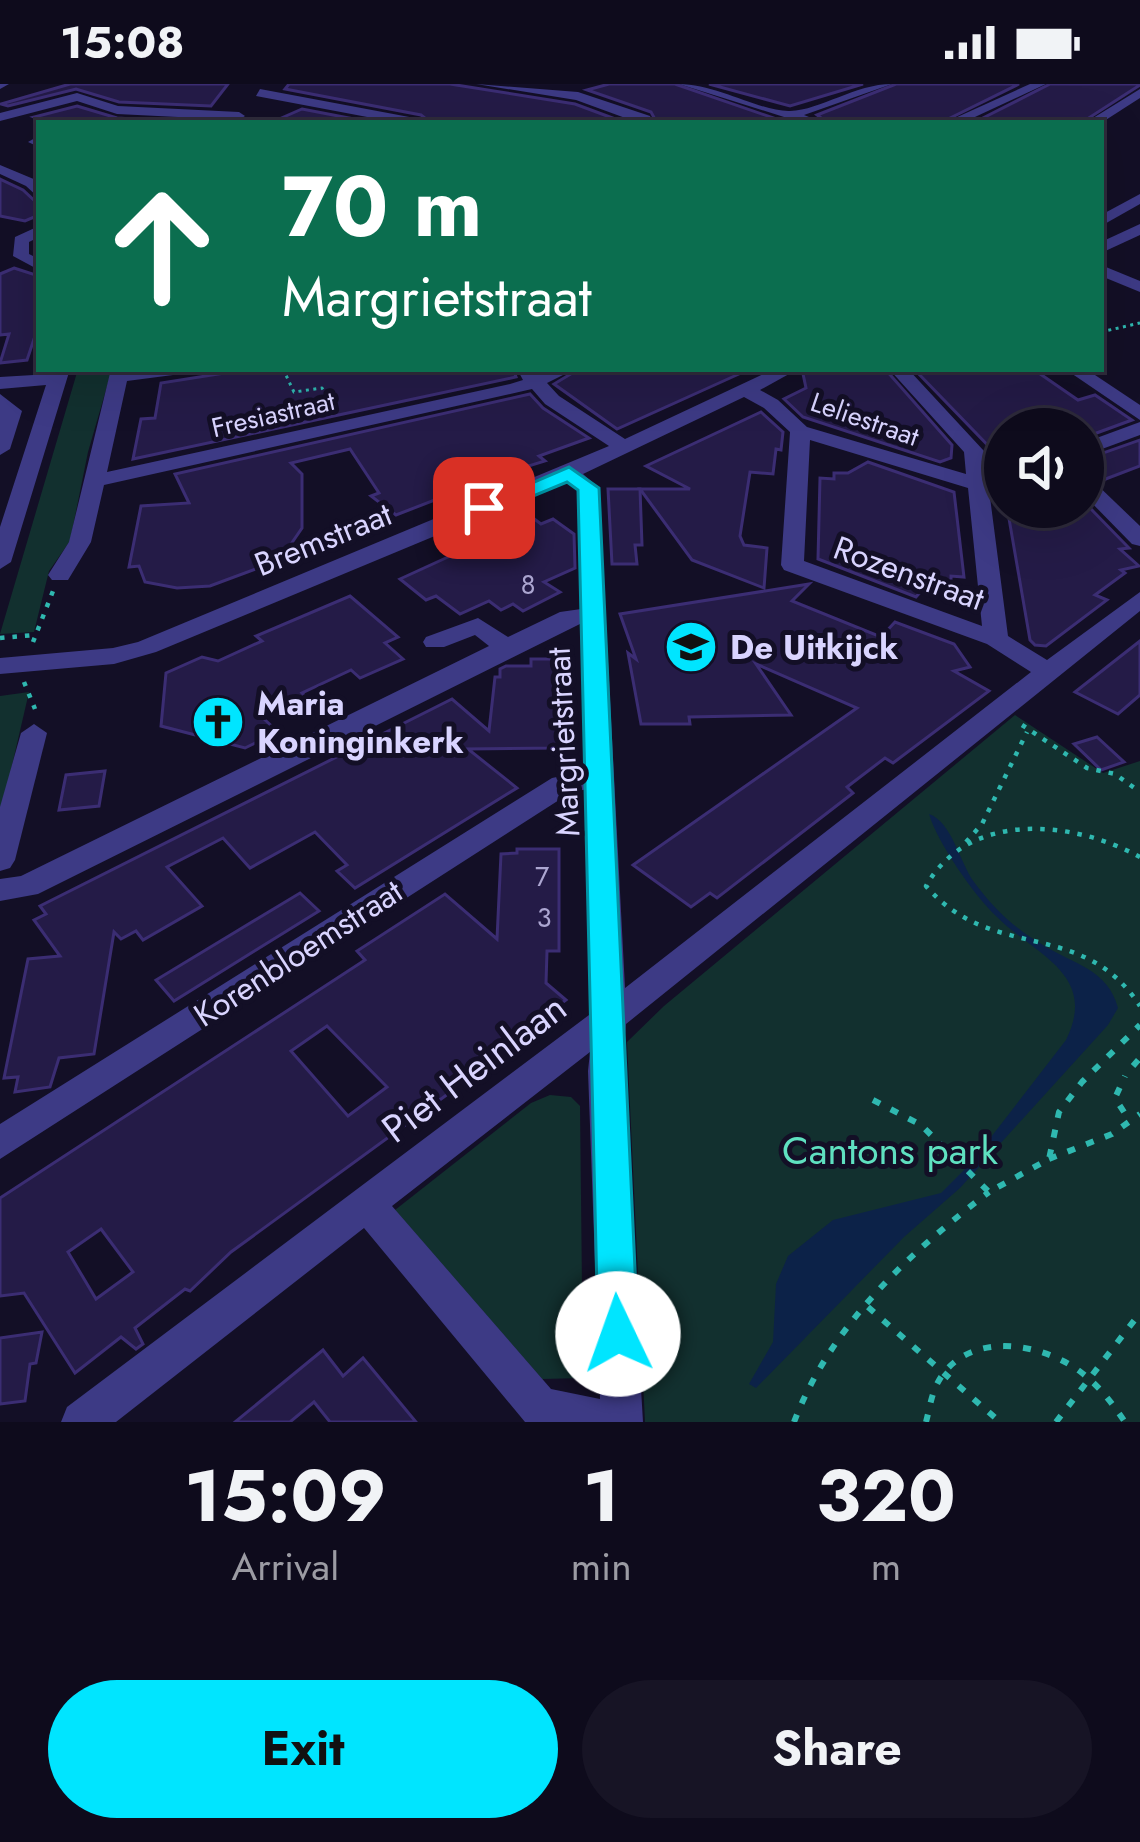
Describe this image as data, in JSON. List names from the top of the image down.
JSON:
{
  "streets": {
    "street": [
      "Fresiastraat",
      "Leliestraat",
      "Bremstraat",
      "Rozenstraat",
      "Margrietstraat",
      "Korenbloemstraat",
      "Piet Heinlaan"
    ]
  },
  "crossings": [
    ["Leliestraat", "Bremstraat"],
    ["Leliestraat", "Rozenstraat"],
    ["Bremstraat", "Margrietstraat"],
    ["Margrietstraat", "Korenbloemstraat"],
    ["Margrietstraat", "Piet Heinlaan"]
  ],
  "parks": ["Cantons park"],
  "places": {
    "school or university": ["De Uitkijck"],
    "church": ["Maria Koninginkerk"]
  },
  "house_numbers": ["8", "7", "3"],
  "page": {
    "status": "15:08",
    "turn": ["70 m", "Margrietstraat"],
    "eta": [
      "15:09",
      "Arrival",
      "1",
      "min",
      "320",
      "m"
    ],
    "buttons": ["Exit", "Share"]
  }
}
